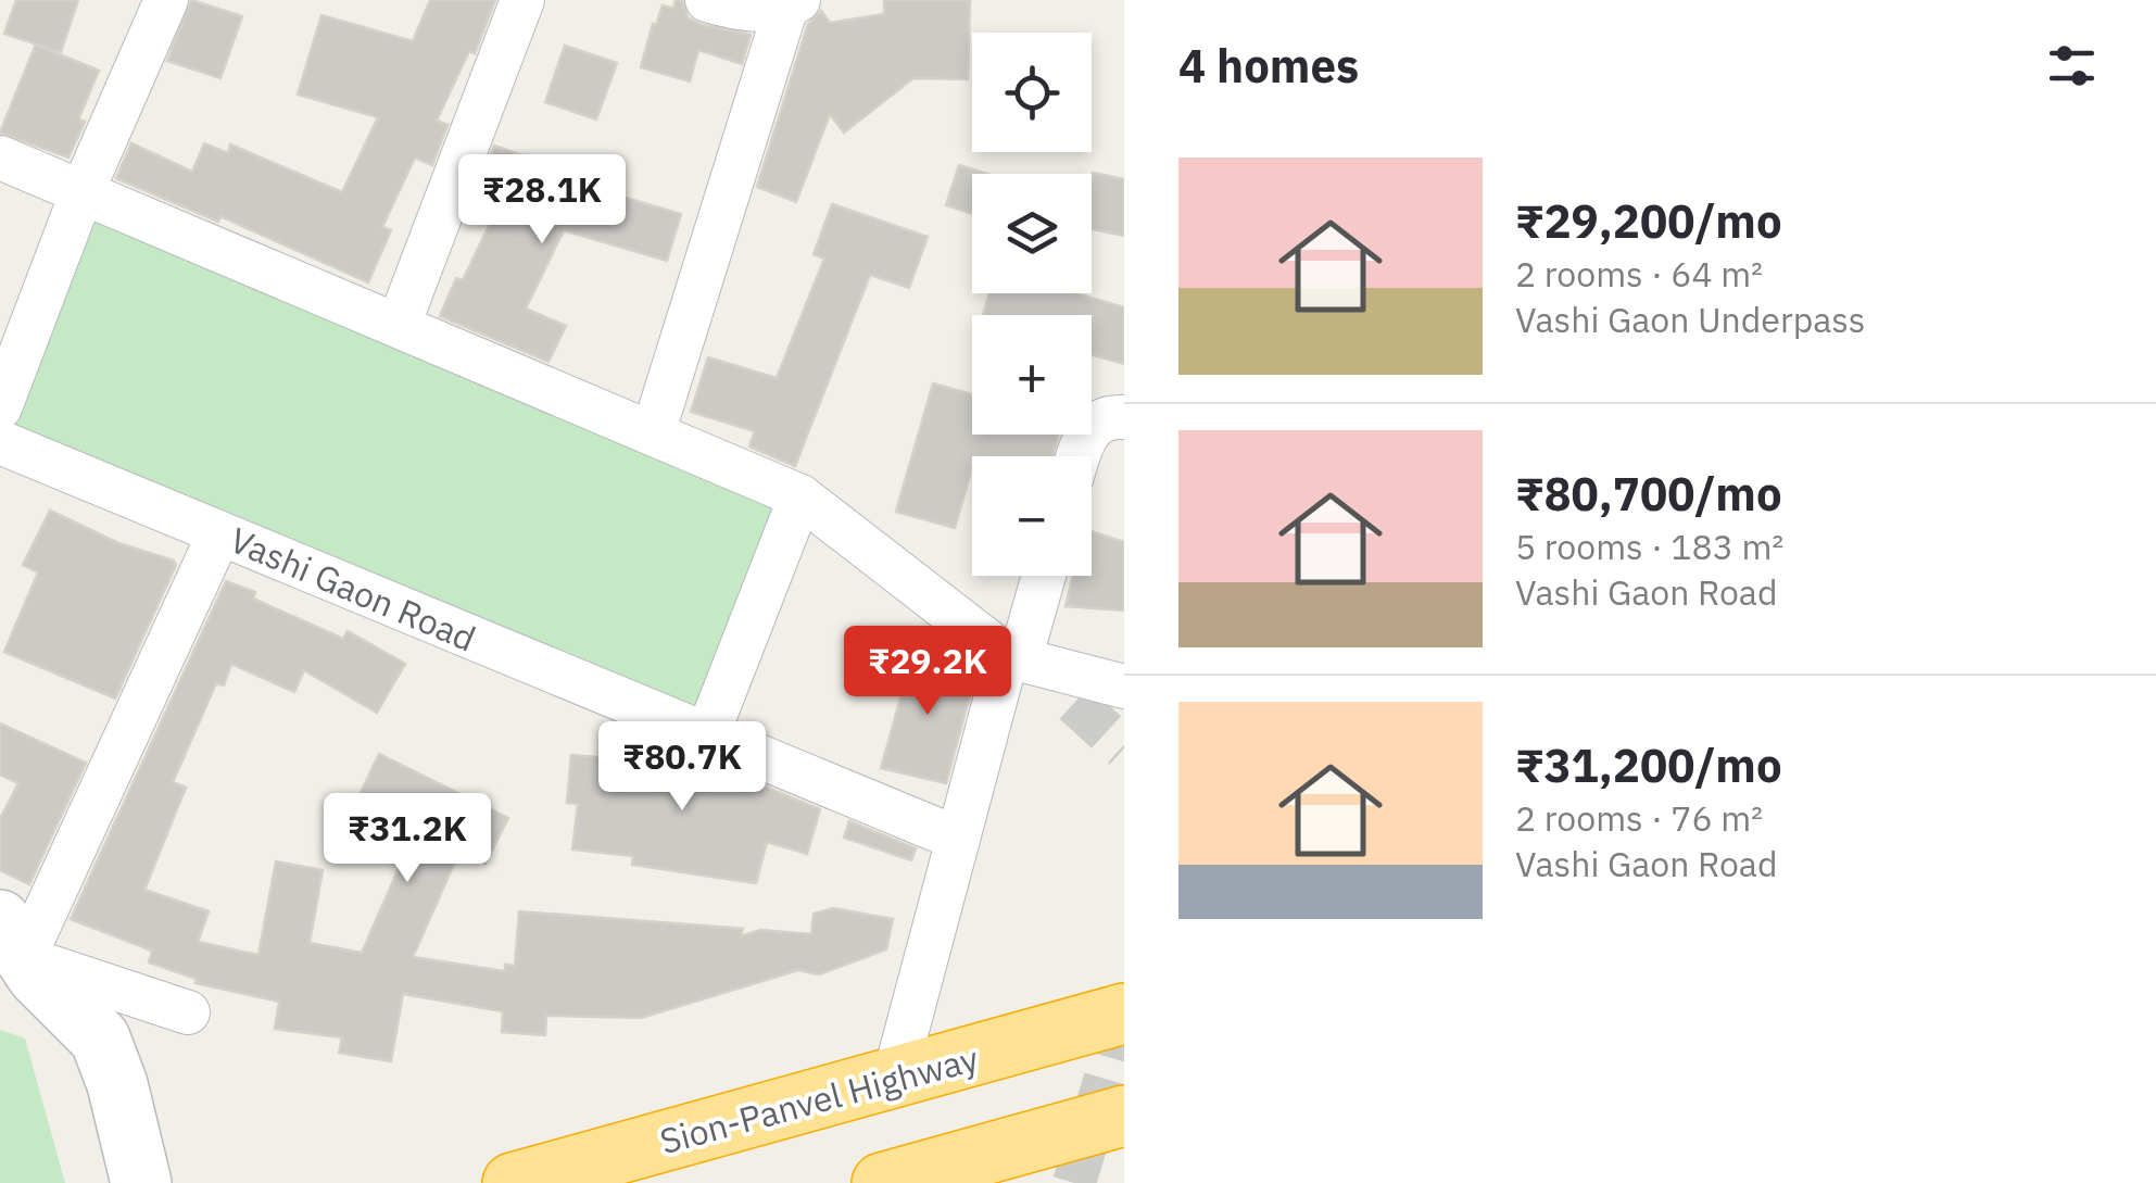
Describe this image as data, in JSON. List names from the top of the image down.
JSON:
{
  "streets": {
    "highway": ["Sion-Panvel Highway"],
    "street": ["Vashi Gaon Road"]
  },
  "page": {
    "heading": "4 homes",
    "map_buttons": ["+", "−"],
    "list": [
      {
        "name": "₹29,200/mo",
        "note": "2 rooms · 64 m² · Vashi Gaon Underpass"
      },
      {
        "name": "₹80,700/mo",
        "note": "5 rooms · 183 m² · Vashi Gaon Road"
      },
      {
        "name": "₹31,200/mo",
        "note": "2 rooms · 76 m² · Vashi Gaon Road"
      }
    ],
    "price": [
      "₹28.1K",
      "₹29.2K",
      "₹80.7K",
      "₹31.2K"
    ]
  }
}
